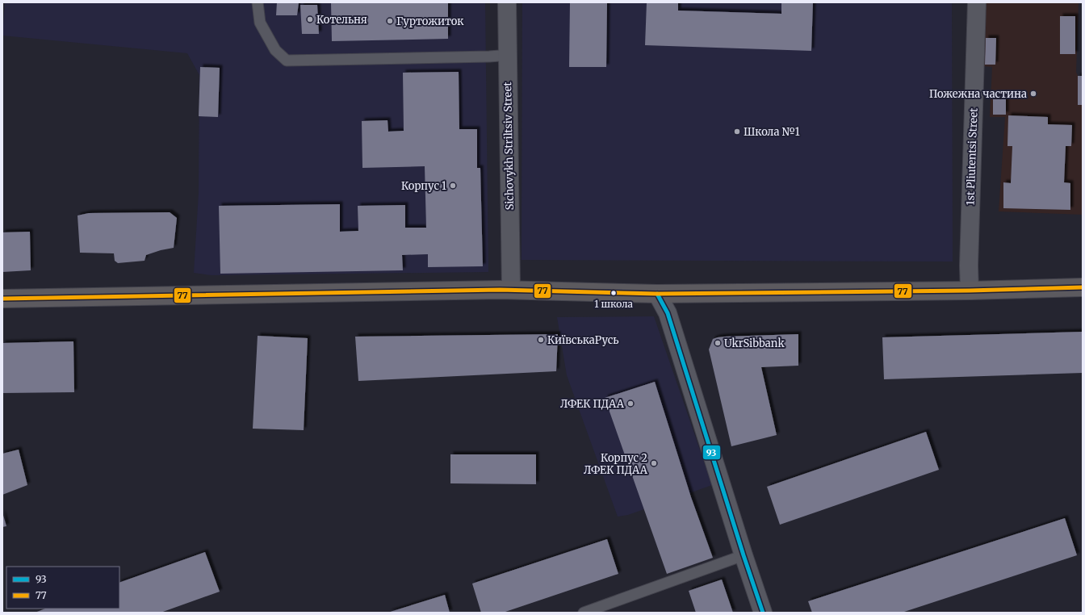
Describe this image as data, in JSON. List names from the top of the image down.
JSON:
{
  "streets": {
    "street": ["Sichovykh Striltsiv Street", "1st Pliutentsi Street"]
  },
  "places": [
    "Котельня",
    "Гуртожиток",
    "Пожежна частина",
    "Школа №1",
    "Корпус 1",
    "1 школа",
    "КиївськаРусь",
    "UkrSibbank",
    "ЛФЕК ПДАА",
    "Корпус 2 ЛФЕК ПДАА"
  ],
  "lines": ["transit line 77", "transit line 93"],
  "legend": ["93", "77"]
}
